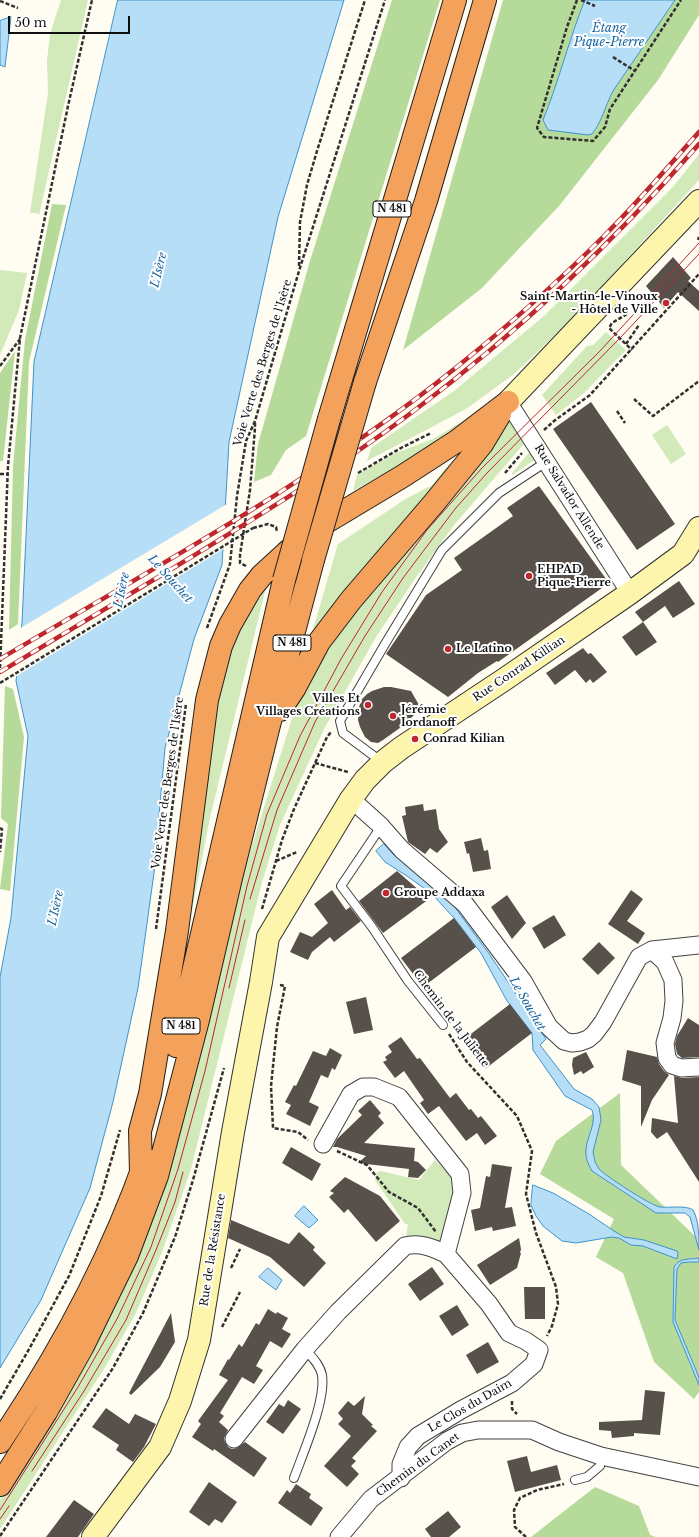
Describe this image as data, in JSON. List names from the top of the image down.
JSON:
{
  "streets": {
    "highway": ["N 481"],
    "street": [
      "Rue Salvador Allende",
      "Rue Conrad Killian",
      "Rue de la Résistance",
      "Le Clos du Daim",
      "Chemin du Canet"
    ],
    "lane": ["Chemin de la Juliette"],
    "path": ["Voie Verte des Berges de l'Isère"]
  },
  "crossings": [
    ["Rue Salvador Allende", "Rue Conrad Killian"],
    ["Rue Conrad Killian", "Rue de la Résistance"],
    ["Chemin de la Juliette", "Le Clos du Daim"],
    ["Le Clos du Daim", "Chemin du Canet"]
  ],
  "water": ["Étang Pique-Pierre", "L'Isère", "Le Souchet"],
  "places": [
    "Saint-Martin-le-Vinoux - Hôtel de Ville",
    "EHPAD Pique-Pierre",
    "Le Latino",
    "Villes Et Villages Créations",
    "Jérémie Iordanoff",
    "Conrad Kilian",
    "Groupe Addaxa"
  ],
  "scale_bar": "50 m"
}
